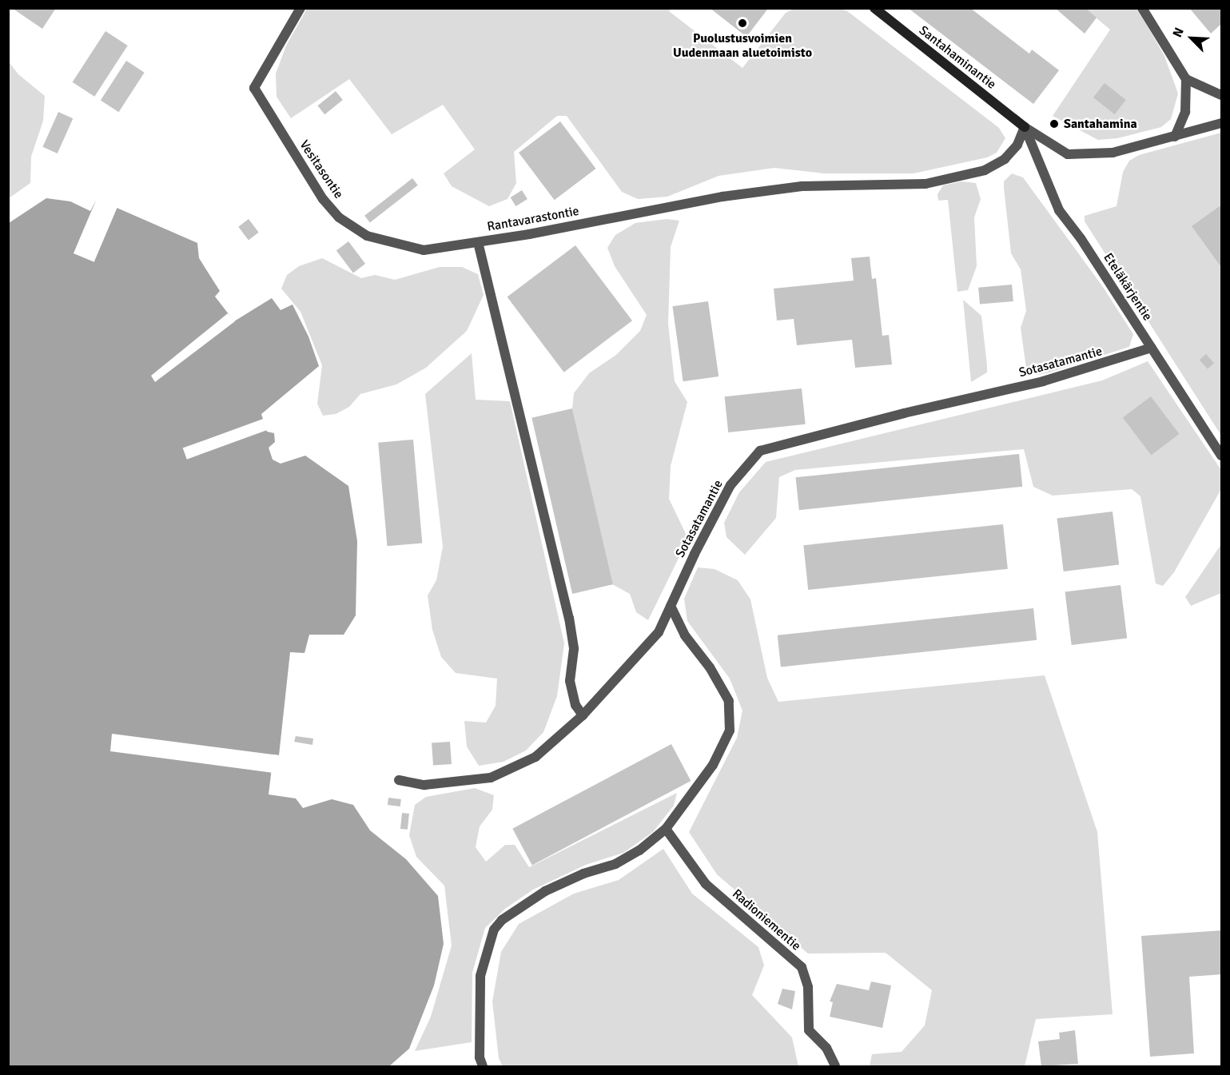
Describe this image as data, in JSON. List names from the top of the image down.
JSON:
{
  "streets": {
    "main road": ["Santahaminantie"],
    "street": [
      "Vesitasontie",
      "Rantavarastontie",
      "Eteläkärjentie",
      "Sotasatamantie",
      "Radioniementie"
    ]
  },
  "crossings": [
    ["Santahaminantie", "Rantavarastontie"],
    ["Santahaminantie", "Eteläkärjentie"],
    ["Vesitasontie", "Rantavarastontie"],
    ["Rantavarastontie", "Eteläkärjentie"],
    ["Rantavarastontie", "Sotasatamantie"],
    ["Eteläkärjentie", "Sotasatamantie"]
  ],
  "places": ["Puolustusvoimien Uudenmaan aluetoimisto", "Santahamina"],
  "north": "top left"
}
